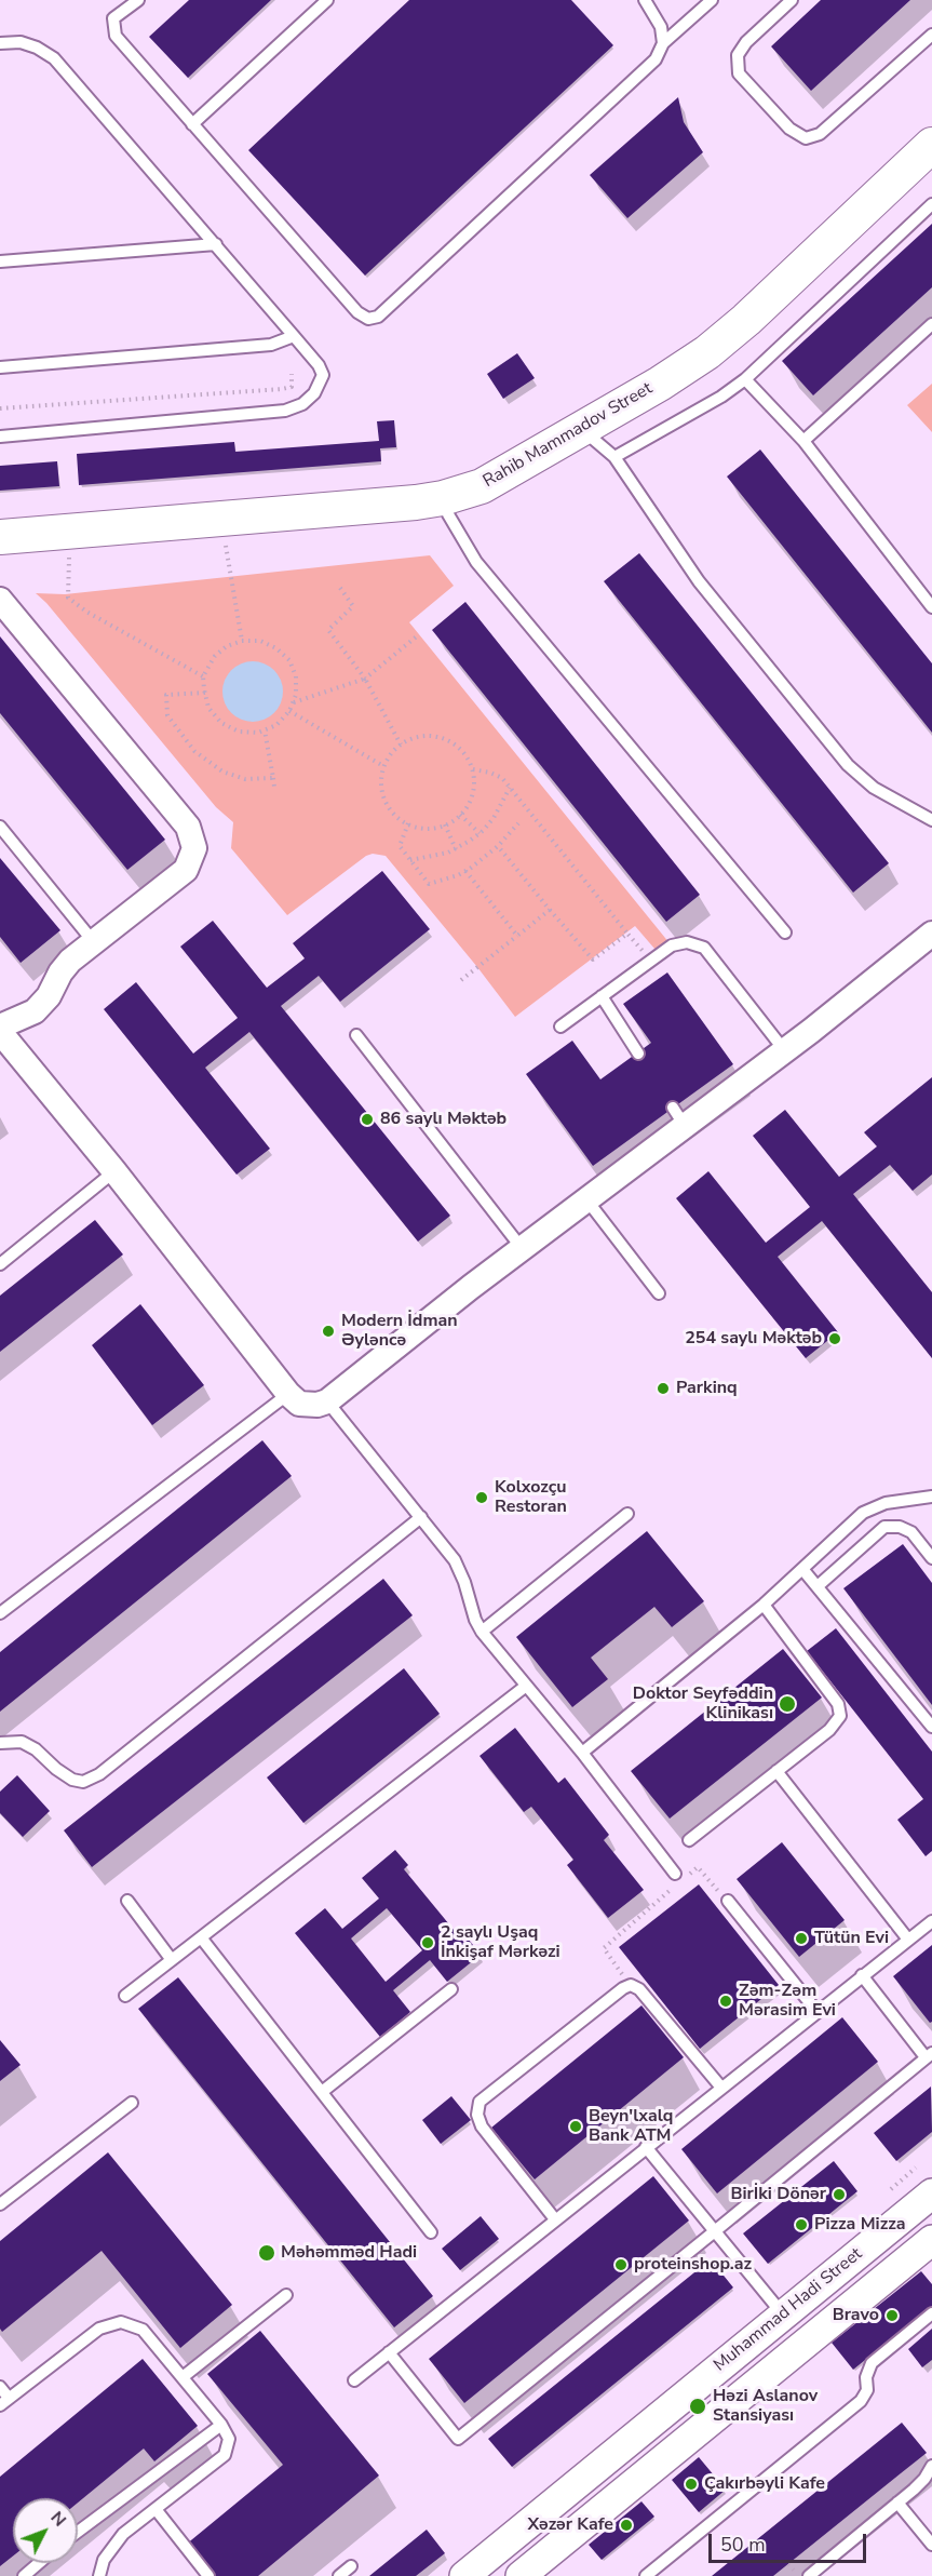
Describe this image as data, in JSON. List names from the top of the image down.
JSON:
{
  "streets": {
    "main road": ["Rahib Mammadov Street"],
    "street": ["Muhammad Hadi Street"]
  },
  "places": [
    "86 saylı Məktəb",
    "Modern İdman Əyləncə",
    "254 saylı Məktəb",
    "Parkinq",
    "Kolxozçu Restoran",
    "Doktor Seyfәddin Klinikası",
    "Tütün Evi",
    "2 saylı Uşaq İnkişaf Mərkəzi",
    "Zәm-Zәm Mәrasim Evi",
    "Beyn'lxalq Bank ATM",
    "Birİki Dönər",
    "Pizza Mizza",
    "Məhəmməd Hadi",
    "proteinshop.az",
    "Bravo",
    "Həzi Aslanov Stansiyası",
    "Çakırbəyli Kafe",
    "Xəzər Kafe"
  ],
  "scale_bar": "50 m",
  "north": "top right"
}
